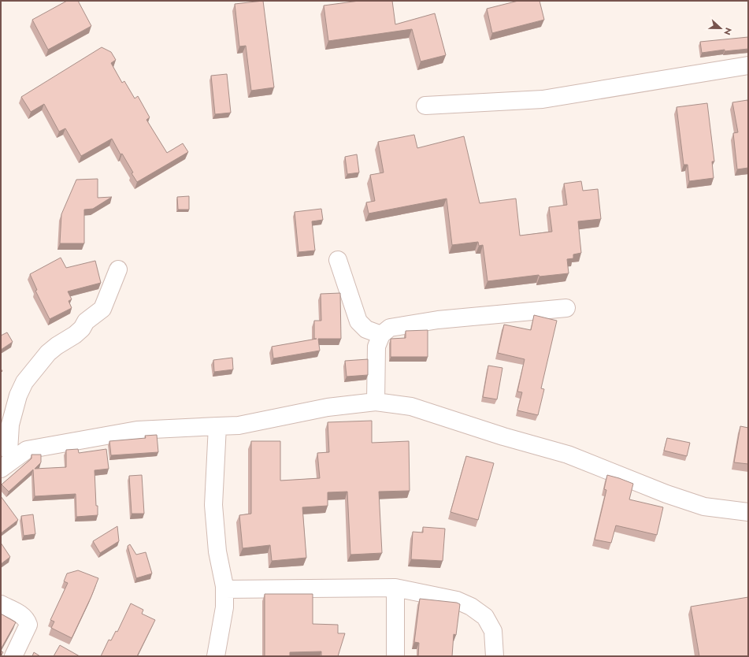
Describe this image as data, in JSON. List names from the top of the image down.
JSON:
{
  "north": "right"
}
